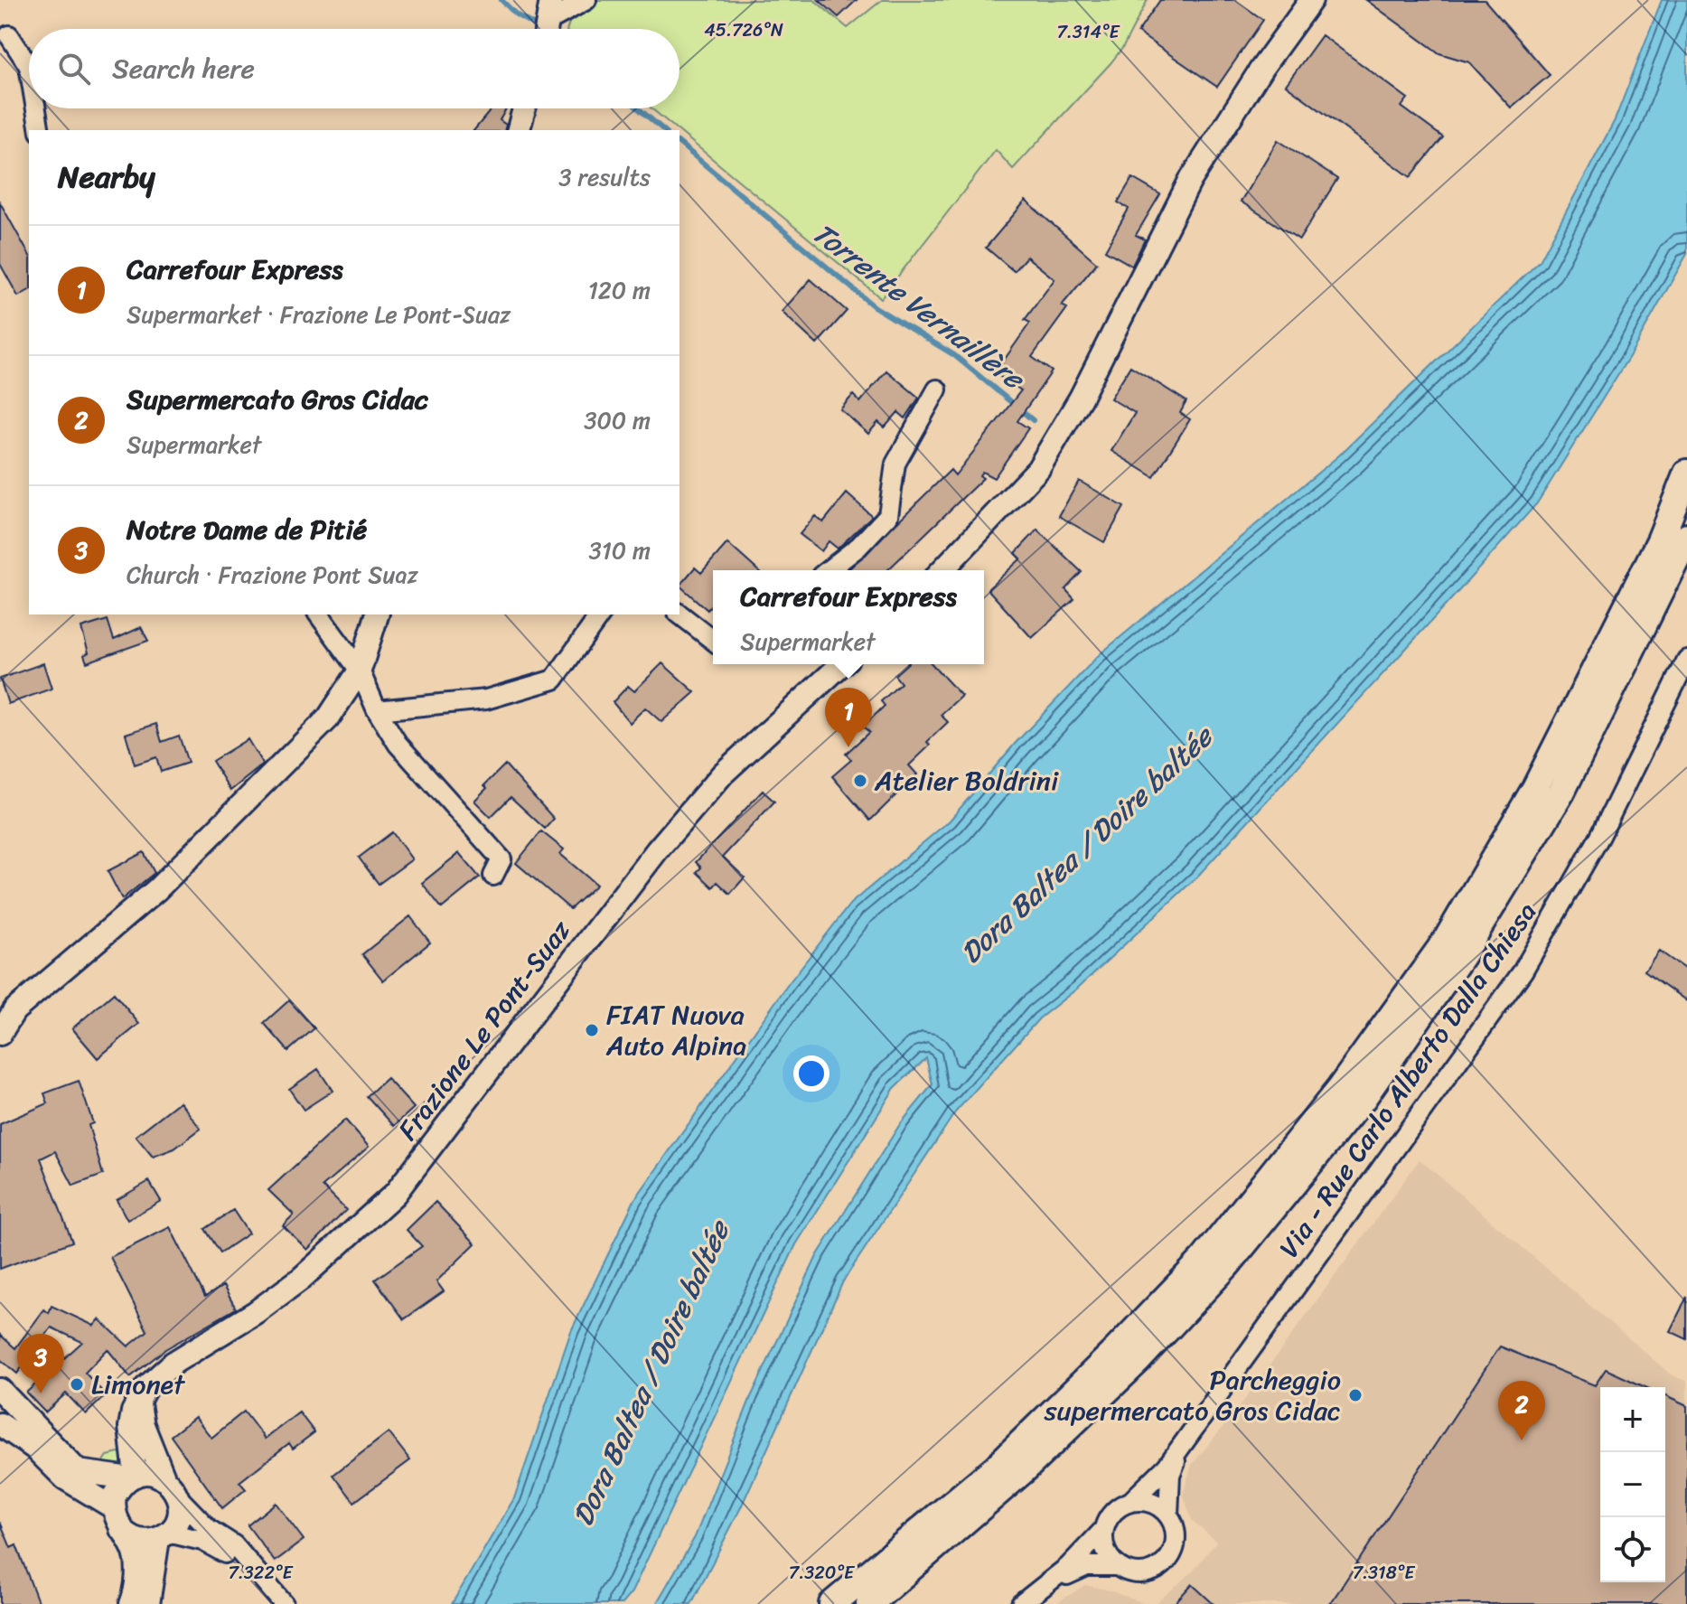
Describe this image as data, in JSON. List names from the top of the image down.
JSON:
{
  "streets": {
    "main road": ["Frazione Le Pont-Suaz"],
    "street": ["Via - Rue Carlo Alberto Dalla Chiesa"]
  },
  "water": ["Torrente Vernaillère", "Dora Baltea / Doire baltée"],
  "places": [
    "Atelier Boldrini",
    "FIAT Nuova Auto Alpina",
    "Limonet",
    "Parcheggio supermercato Gros Cidac"
  ],
  "page": {
    "search": "Search here",
    "heading": ["Nearby", "3 results"],
    "list": [
      {
        "mark": "1",
        "name": "Carrefour Express",
        "note": "Supermarket · Frazione Le Pont-Suaz",
        "value": "120 m"
      },
      {
        "mark": "2",
        "name": "Supermercato Gros Cidac",
        "note": "Supermarket",
        "value": "300 m"
      },
      {
        "mark": "3",
        "name": "Notre Dame de Pitié",
        "note": "Church · Frazione Pont Suaz",
        "value": "310 m"
      }
    ],
    "popup": ["Carrefour Express", "Supermarket"],
    "pins": ["1", "3", "2"],
    "map_buttons": ["+", "−"]
  },
  "coordinates": [
    "45.726°N",
    "7.314°E",
    "7.322°E",
    "7.320°E",
    "7.318°E"
  ]
}
